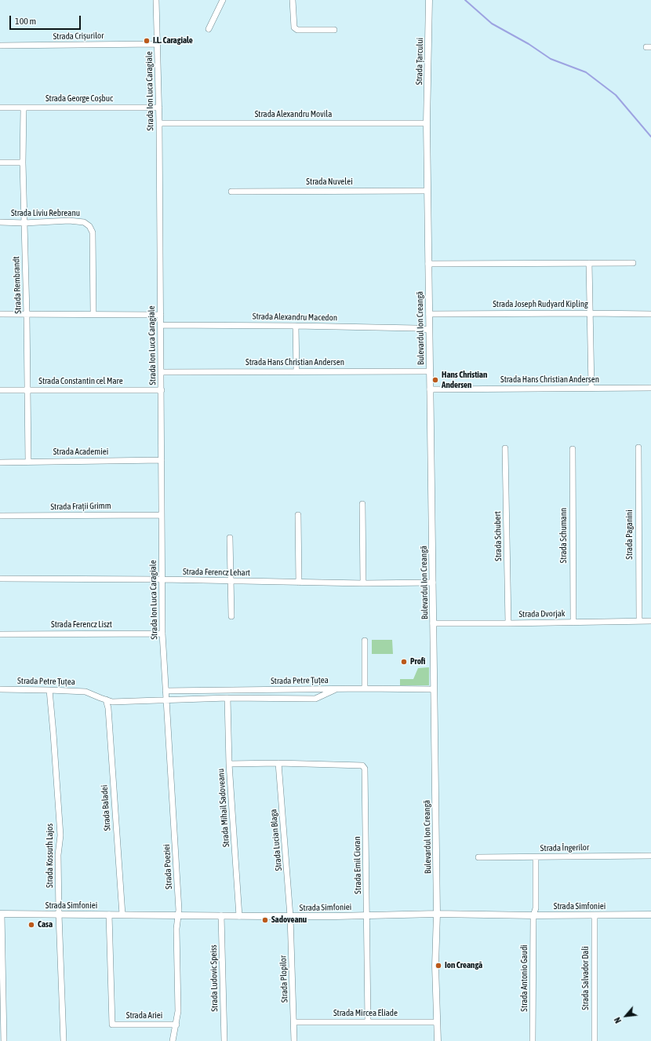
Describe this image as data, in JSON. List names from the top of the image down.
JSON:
{
  "streets": {
    "street": [
      "Strada Crișurilor",
      "Strada Țarcului",
      "Strada Ion Luca Caragiale",
      "Strada George Coșbuc",
      "Strada Alexandru Movila",
      "Strada Nuvelei",
      "Strada Liviu Rebreanu",
      "Strada Rembrandt",
      "Strada Joseph Rudyard Kipling",
      "Strada Alexandru Macedon",
      "Bulevardul Ion Creangă",
      "Strada Hans Christian Andersen",
      "Strada Constantin cel Mare",
      "Strada Academiei",
      "Strada Frații Grimm",
      "Strada Paganini",
      "Strada Schumann",
      "Strada Schubert",
      "Strada Ferencz Lehart",
      "Strada Dvorjak",
      "Strada Ferencz Liszt",
      "Strada Petre Țuțea",
      "Strada Baladei",
      "Strada Mihail Sadoveanu",
      "Strada Lucian Blaga",
      "Strada Îngerilor",
      "Strada Kossuth Lajos",
      "Strada Emil Cioran",
      "Strada Poeziei",
      "Strada Simfoniei",
      "Strada Ludovic Speiss",
      "Strada Antonio Gaudi",
      "Strada Salvador Dali",
      "Strada Plopilor",
      "Strada Mircea Eliade",
      "Strada Ariei"
    ]
  },
  "crossings": [
    ["Strada Crișurilor", "Strada Ion Luca Caragiale"],
    ["Strada Țarcului", "Strada Alexandru Movila"],
    ["Strada Țarcului", "Bulevardul Ion Creangă"],
    ["Strada Ion Luca Caragiale", "Strada George Coșbuc"],
    ["Strada Ion Luca Caragiale", "Strada Alexandru Movila"],
    ["Strada Ion Luca Caragiale", "Strada Alexandru Macedon"],
    ["Strada Ion Luca Caragiale", "Strada Hans Christian Andersen"],
    ["Strada Ion Luca Caragiale", "Strada Constantin cel Mare"],
    ["Strada Ion Luca Caragiale", "Strada Academiei"],
    ["Strada Ion Luca Caragiale", "Strada Frații Grimm"],
    ["Strada Ion Luca Caragiale", "Strada Ferencz Lehart"],
    ["Strada Ion Luca Caragiale", "Strada Ferencz Liszt"],
    ["Strada Ion Luca Caragiale", "Strada Petre Țuțea"],
    ["Strada Ion Luca Caragiale", "Strada Poeziei"],
    ["Strada George Coșbuc", "Strada Rembrandt"],
    ["Strada Alexandru Movila", "Bulevardul Ion Creangă"],
    ["Strada Nuvelei", "Bulevardul Ion Creangă"],
    ["Strada Liviu Rebreanu", "Strada Rembrandt"],
    ["Strada Rembrandt", "Strada Constantin cel Mare"],
    ["Strada Rembrandt", "Strada Academiei"],
    ["Strada Joseph Rudyard Kipling", "Bulevardul Ion Creangă"],
    ["Strada Alexandru Macedon", "Bulevardul Ion Creangă"],
    ["Bulevardul Ion Creangă", "Strada Hans Christian Andersen"],
    ["Bulevardul Ion Creangă", "Strada Ferencz Lehart"],
    ["Bulevardul Ion Creangă", "Strada Dvorjak"],
    ["Bulevardul Ion Creangă", "Strada Petre Țuțea"],
    ["Bulevardul Ion Creangă", "Strada Simfoniei"],
    ["Bulevardul Ion Creangă", "Strada Mircea Eliade"],
    ["Strada Paganini", "Strada Dvorjak"],
    ["Strada Schumann", "Strada Dvorjak"],
    ["Strada Schubert", "Strada Dvorjak"],
    ["Strada Petre Țuțea", "Strada Baladei"],
    ["Strada Petre Țuțea", "Strada Mihail Sadoveanu"],
    ["Strada Petre Țuțea", "Strada Kossuth Lajos"],
    ["Strada Petre Țuțea", "Strada Poeziei"],
    ["Strada Baladei", "Strada Simfoniei"],
    ["Strada Mihail Sadoveanu", "Strada Simfoniei"],
    ["Strada Lucian Blaga", "Strada Emil Cioran"],
    ["Strada Lucian Blaga", "Strada Simfoniei"],
    ["Strada Lucian Blaga", "Strada Plopilor"],
    ["Strada Îngerilor", "Strada Antonio Gaudi"],
    ["Strada Kossuth Lajos", "Strada Simfoniei"],
    ["Strada Emil Cioran", "Strada Simfoniei"],
    ["Strada Emil Cioran", "Strada Mircea Eliade"],
    ["Strada Poeziei", "Strada Simfoniei"],
    ["Strada Poeziei", "Strada Ariei"],
    ["Strada Simfoniei", "Strada Ludovic Speiss"],
    ["Strada Simfoniei", "Strada Antonio Gaudi"],
    ["Strada Simfoniei", "Strada Salvador Dali"],
    ["Strada Simfoniei", "Strada Plopilor"],
    ["Strada Simfoniei", "Strada Ariei"],
    ["Strada Plopilor", "Strada Mircea Eliade"]
  ],
  "places": [
    "I.L. Caragiale",
    "Hans Christian Andersen",
    "Profi",
    "Sadoveanu",
    "Casa",
    "Ion Creangă"
  ],
  "scale_bar": "100 m",
  "north": "bottom left"
}
